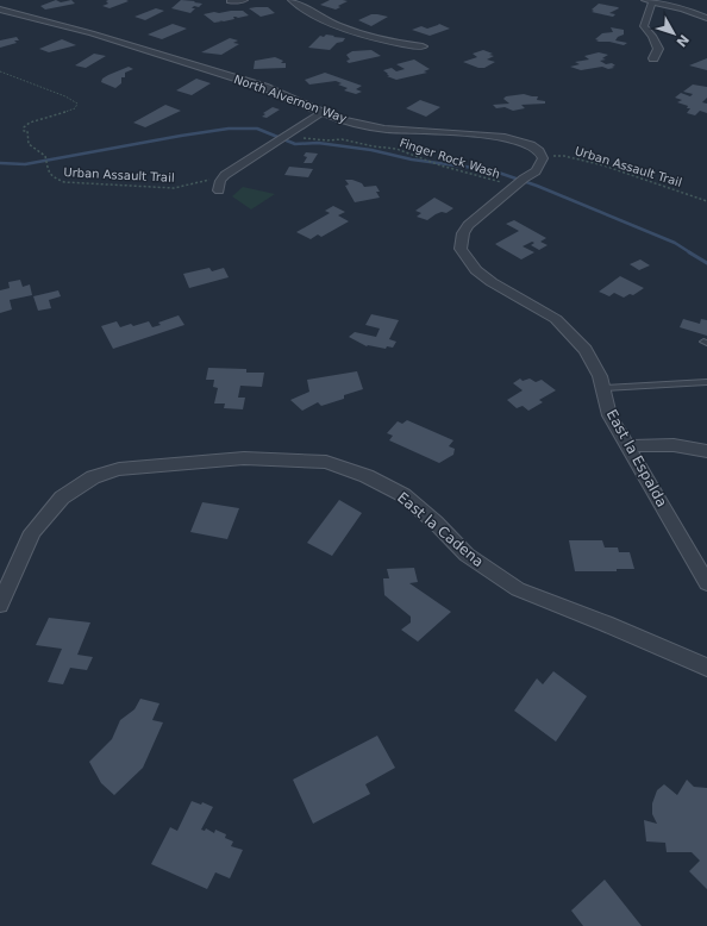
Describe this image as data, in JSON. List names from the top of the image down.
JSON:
{
  "streets": {
    "street": ["North Alvernon Way", "East la Espalda", "East la Cadena"],
    "path": ["Finger Rock Wash", "Urban Assault Trail"]
  },
  "crossings": [
    ["North Alvernon Way", "Urban Assault Trail"],
    ["North Alvernon Way", "East la Espalda"],
    ["Finger Rock Wash", "East la Espalda"],
    ["Urban Assault Trail", "East la Espalda"]
  ],
  "north": "bottom right"
}
